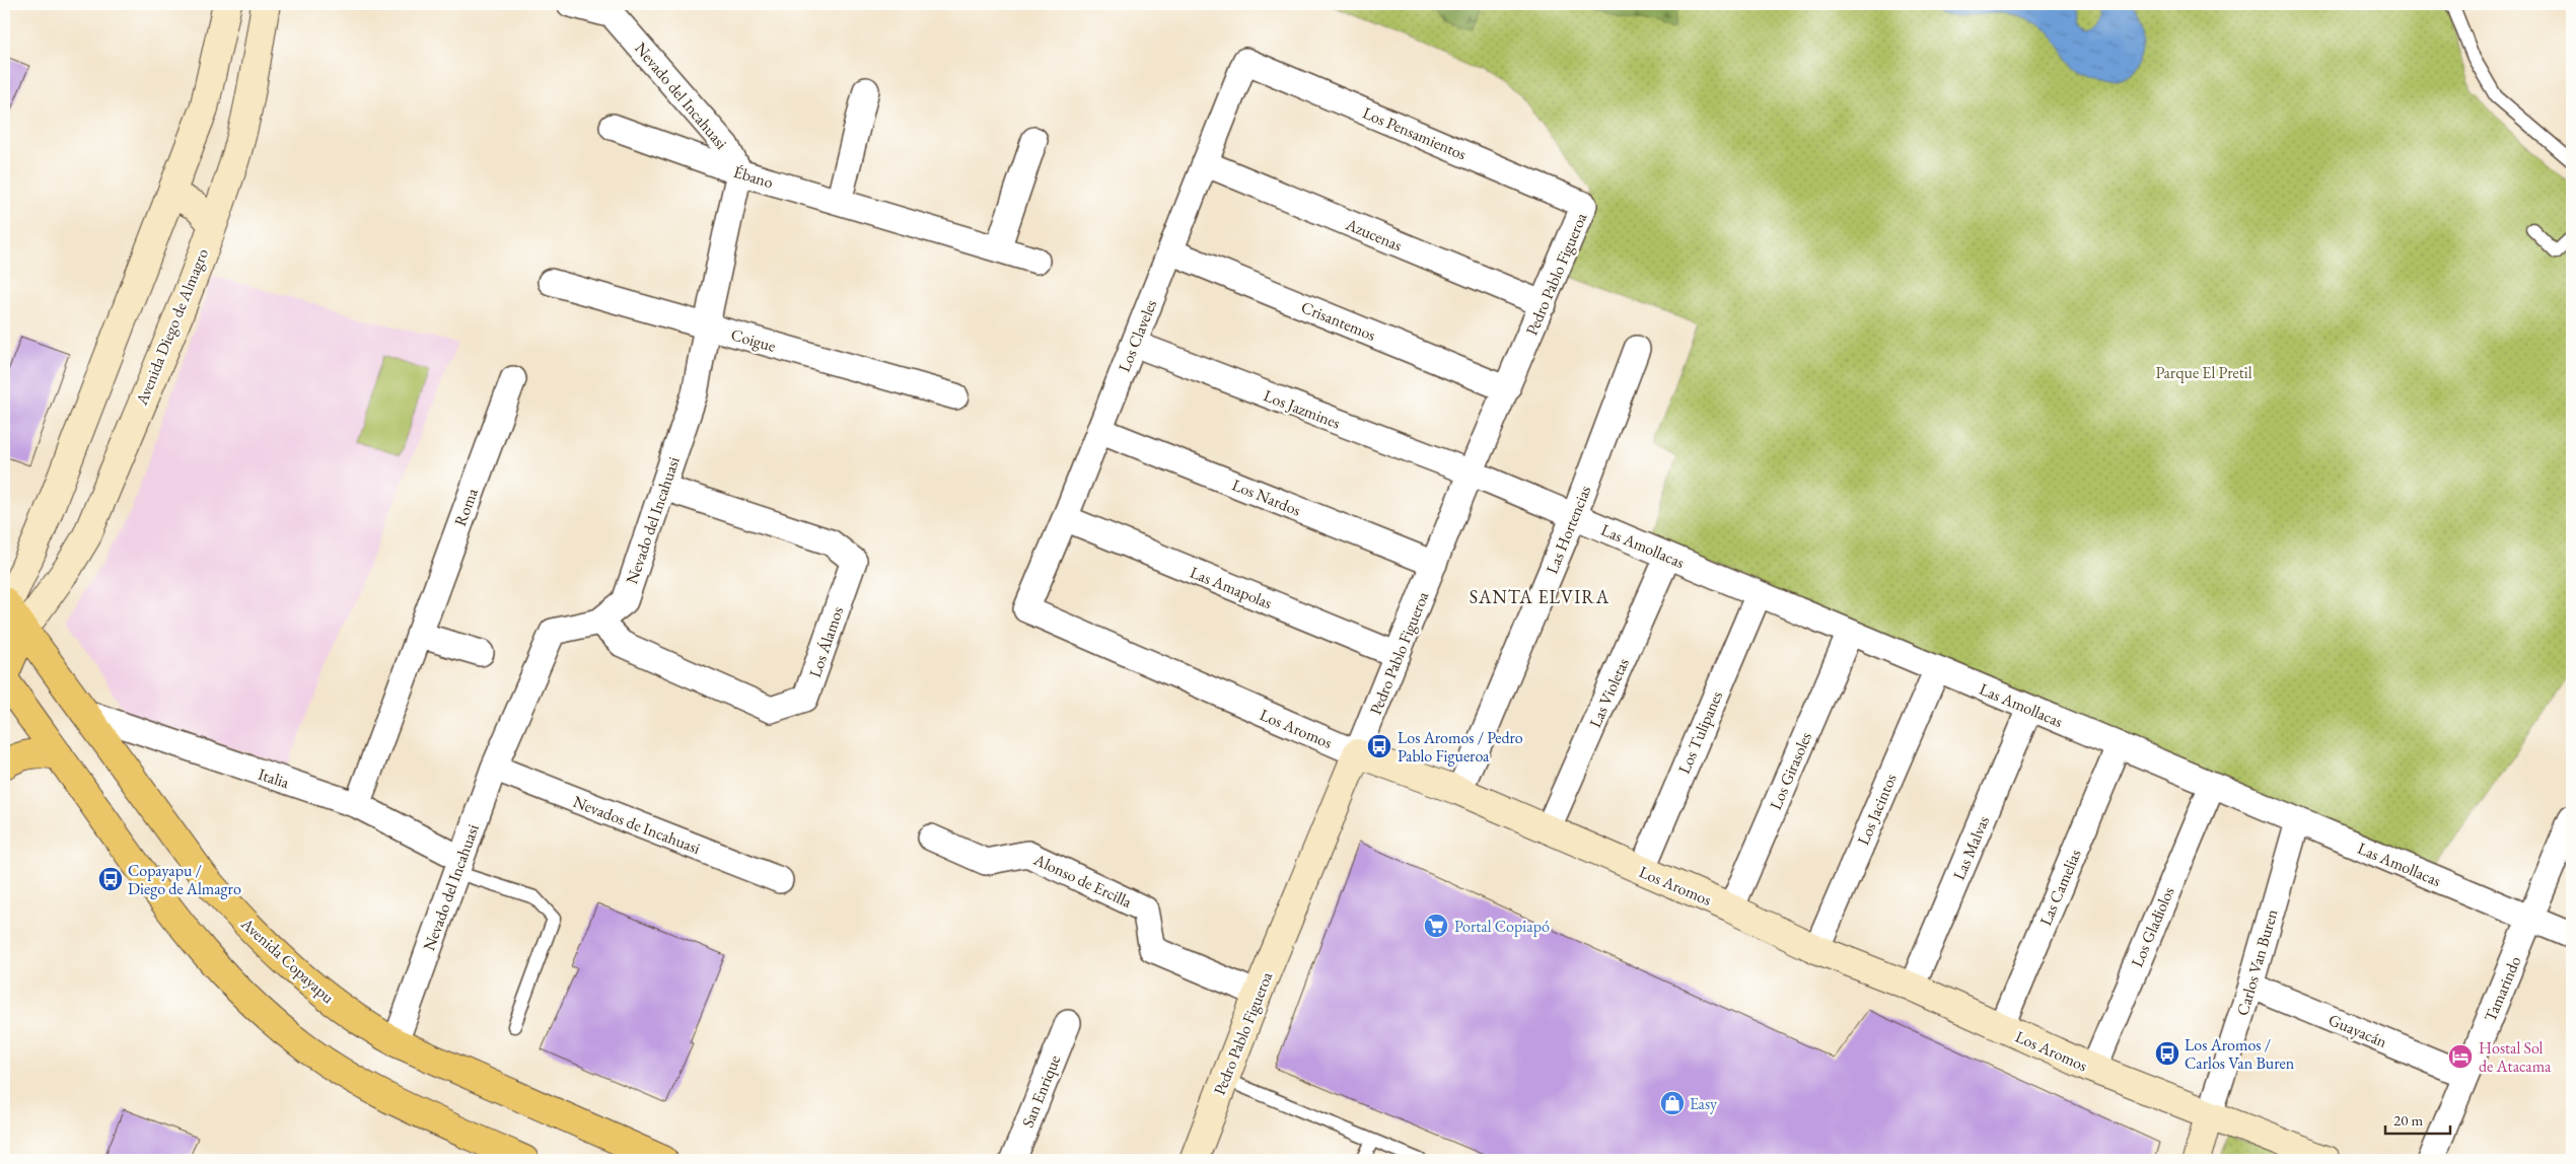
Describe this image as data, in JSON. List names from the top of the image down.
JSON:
{
  "streets": {
    "main road": ["Avenida Copayapu"],
    "street": [
      "Nevado del Incahuasi",
      "Los Pensamientos",
      "Ébano",
      "Azucenas",
      "Pedro Pablo Figueroa",
      "Crisantemos",
      "Avenida Diego de Almagro",
      "Los Claveles",
      "Coigue",
      "Los Jazmines",
      "Los Nardos",
      "Roma",
      "Las Hortencias",
      "Las Amollacas",
      "Las Amapolas",
      "Los Álamos",
      "Las Violetas",
      "Los Aromos",
      "Los Tulipanes",
      "Los Girasoles",
      "Italia",
      "Los Jacintos",
      "Nevados de Incahuasi",
      "Las Malvas",
      "Alonso de Ercilla",
      "Las Camelias",
      "Los Gladiolos",
      "Carlos Van Buren",
      "Tamarindo",
      "Guayacán",
      "San Enrique"
    ]
  },
  "crossings": [
    ["Nevado del Incahuasi", "Ébano"],
    ["Nevado del Incahuasi", "Coigue"],
    ["Nevado del Incahuasi", "Los Álamos"],
    ["Nevado del Incahuasi", "Italia"],
    ["Nevado del Incahuasi", "Nevados de Incahuasi"],
    ["Nevado del Incahuasi", "Avenida Copayapu"],
    ["Los Pensamientos", "Pedro Pablo Figueroa"],
    ["Los Pensamientos", "Los Claveles"],
    ["Azucenas", "Pedro Pablo Figueroa"],
    ["Azucenas", "Los Claveles"],
    ["Pedro Pablo Figueroa", "Crisantemos"],
    ["Pedro Pablo Figueroa", "Los Jazmines"],
    ["Pedro Pablo Figueroa", "Los Nardos"],
    ["Pedro Pablo Figueroa", "Las Amollacas"],
    ["Pedro Pablo Figueroa", "Las Amapolas"],
    ["Pedro Pablo Figueroa", "Los Aromos"],
    ["Pedro Pablo Figueroa", "Alonso de Ercilla"],
    ["Crisantemos", "Los Claveles"],
    ["Avenida Diego de Almagro", "Avenida Copayapu"],
    ["Los Claveles", "Los Jazmines"],
    ["Los Claveles", "Los Nardos"],
    ["Los Claveles", "Las Amapolas"],
    ["Los Claveles", "Los Aromos"],
    ["Los Jazmines", "Las Amollacas"],
    ["Roma", "Italia"],
    ["Las Hortencias", "Las Amollacas"],
    ["Las Hortencias", "Los Aromos"],
    ["Las Amollacas", "Las Violetas"],
    ["Las Amollacas", "Los Tulipanes"],
    ["Las Amollacas", "Los Girasoles"],
    ["Las Amollacas", "Los Jacintos"],
    ["Las Amollacas", "Las Malvas"],
    ["Las Amollacas", "Las Camelias"],
    ["Las Amollacas", "Los Gladiolos"],
    ["Las Amollacas", "Carlos Van Buren"],
    ["Las Amollacas", "Tamarindo"],
    ["Las Violetas", "Los Aromos"],
    ["Los Aromos", "Los Tulipanes"],
    ["Los Aromos", "Los Girasoles"],
    ["Los Aromos", "Los Jacintos"],
    ["Los Aromos", "Las Malvas"],
    ["Los Aromos", "Las Camelias"],
    ["Los Aromos", "Los Gladiolos"],
    ["Los Aromos", "Carlos Van Buren"],
    ["Italia", "Avenida Copayapu"],
    ["Carlos Van Buren", "Guayacán"],
    ["Tamarindo", "Guayacán"]
  ],
  "districts": ["SANTA ELVIRA"],
  "parks": ["Parque El Pretil"],
  "places": {
    "bus stop": ["Los Aromos / Pedro Pablo Figueroa", "Copayapu / Diego de Almagro", "Los Aromos / Carlos Van Buren"],
    "supermarket": ["Portal Copiapó"],
    "hotel": ["Hostal Sol de Atacama"],
    "shop": ["Easy"]
  },
  "scale_bar": "20 m"
}
